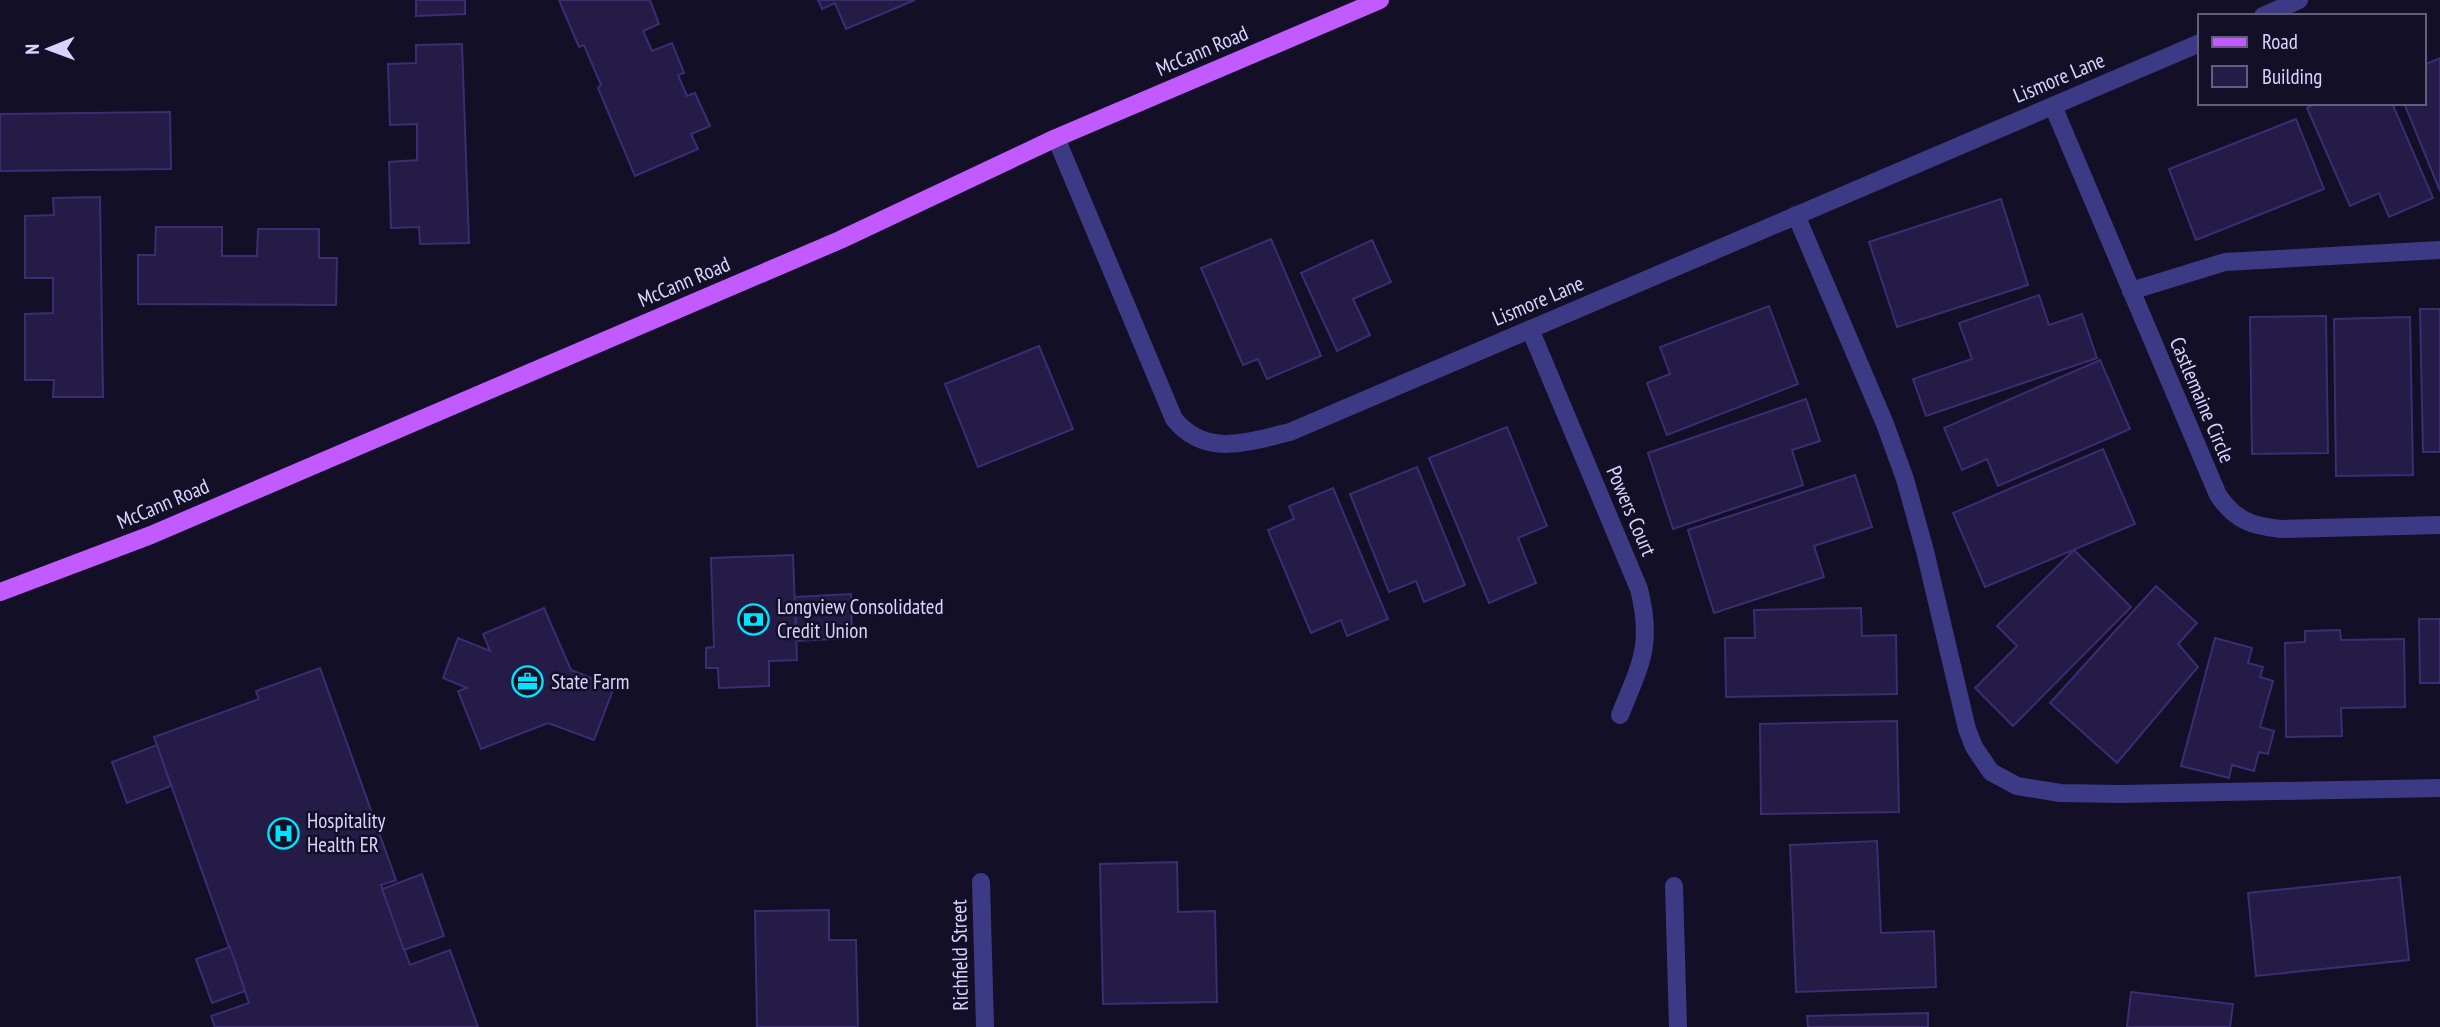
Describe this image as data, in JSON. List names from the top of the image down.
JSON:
{
  "streets": {
    "main road": ["McCann Road"],
    "street": [
      "Lismore Lane",
      "Castlemaine Circle",
      "Powers Court",
      "Richfield Street"
    ]
  },
  "crossings": [
    ["McCann Road", "Lismore Lane"],
    ["Lismore Lane", "Castlemaine Circle"],
    ["Lismore Lane", "Powers Court"]
  ],
  "places": {
    "bank": ["Longview Consolidated Credit Union"],
    "office": ["State Farm"],
    "hospital": ["Hospitality Health ER"]
  },
  "legend": ["Road", "Building"],
  "north": "left"
}
